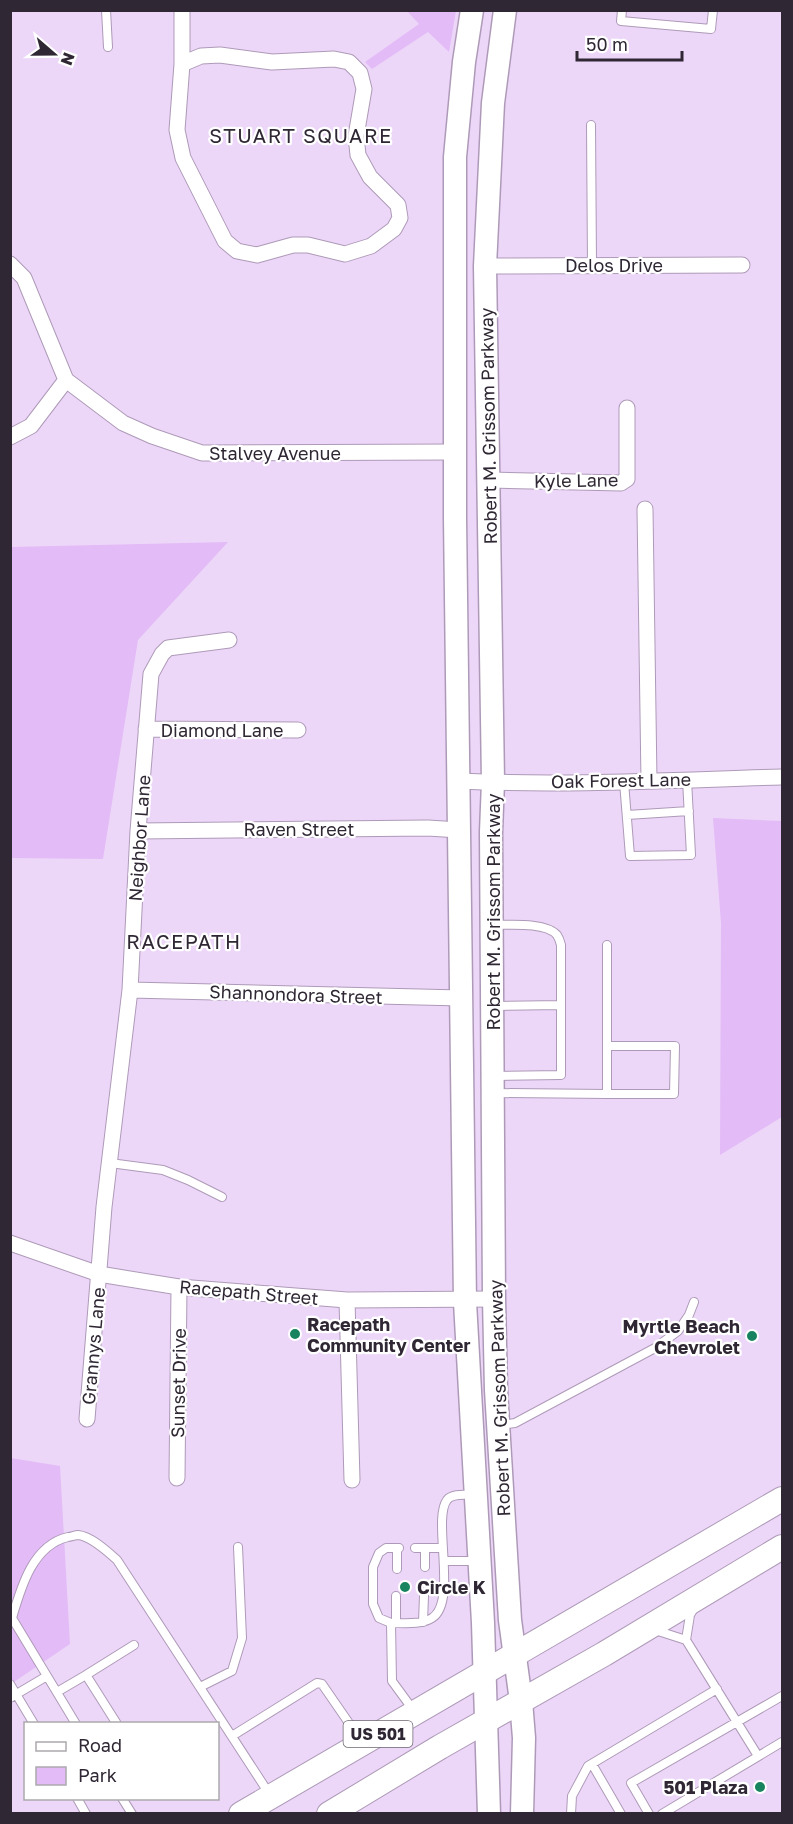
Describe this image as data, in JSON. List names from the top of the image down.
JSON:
{
  "streets": {
    "main road": ["Robert M. Grissom Parkway", "US 501"],
    "street": [
      "Delos Drive",
      "Stalvey Avenue",
      "Kyle Lane",
      "Diamond Lane",
      "Oak Forest Lane",
      "Raven Street",
      "Neighbor Lane",
      "Shannondora Street",
      "Racepath Street",
      "Grannys Lane",
      "Sunset Drive"
    ]
  },
  "crossings": [
    ["Delos Drive", "Robert M. Grissom Parkway"],
    ["Robert M. Grissom Parkway", "Stalvey Avenue"],
    ["Robert M. Grissom Parkway", "Kyle Lane"],
    ["Robert M. Grissom Parkway", "Oak Forest Lane"],
    ["Robert M. Grissom Parkway", "Raven Street"],
    ["Robert M. Grissom Parkway", "Shannondora Street"],
    ["Robert M. Grissom Parkway", "Racepath Street"],
    ["Robert M. Grissom Parkway", "US 501"],
    ["Diamond Lane", "Neighbor Lane"],
    ["Raven Street", "Neighbor Lane"],
    ["Neighbor Lane", "Shannondora Street"],
    ["Neighbor Lane", "Racepath Street"],
    ["Neighbor Lane", "Grannys Lane"],
    ["Racepath Street", "Grannys Lane"],
    ["Racepath Street", "Sunset Drive"]
  ],
  "districts": ["STUART SQUARE", "RACEPATH"],
  "places": [
    "Racepath Community Center",
    "Myrtle Beach Chevrolet",
    "Circle K",
    "501 Plaza"
  ],
  "legend": ["Road", "Park"],
  "scale_bar": "50 m",
  "north": "right"
}
